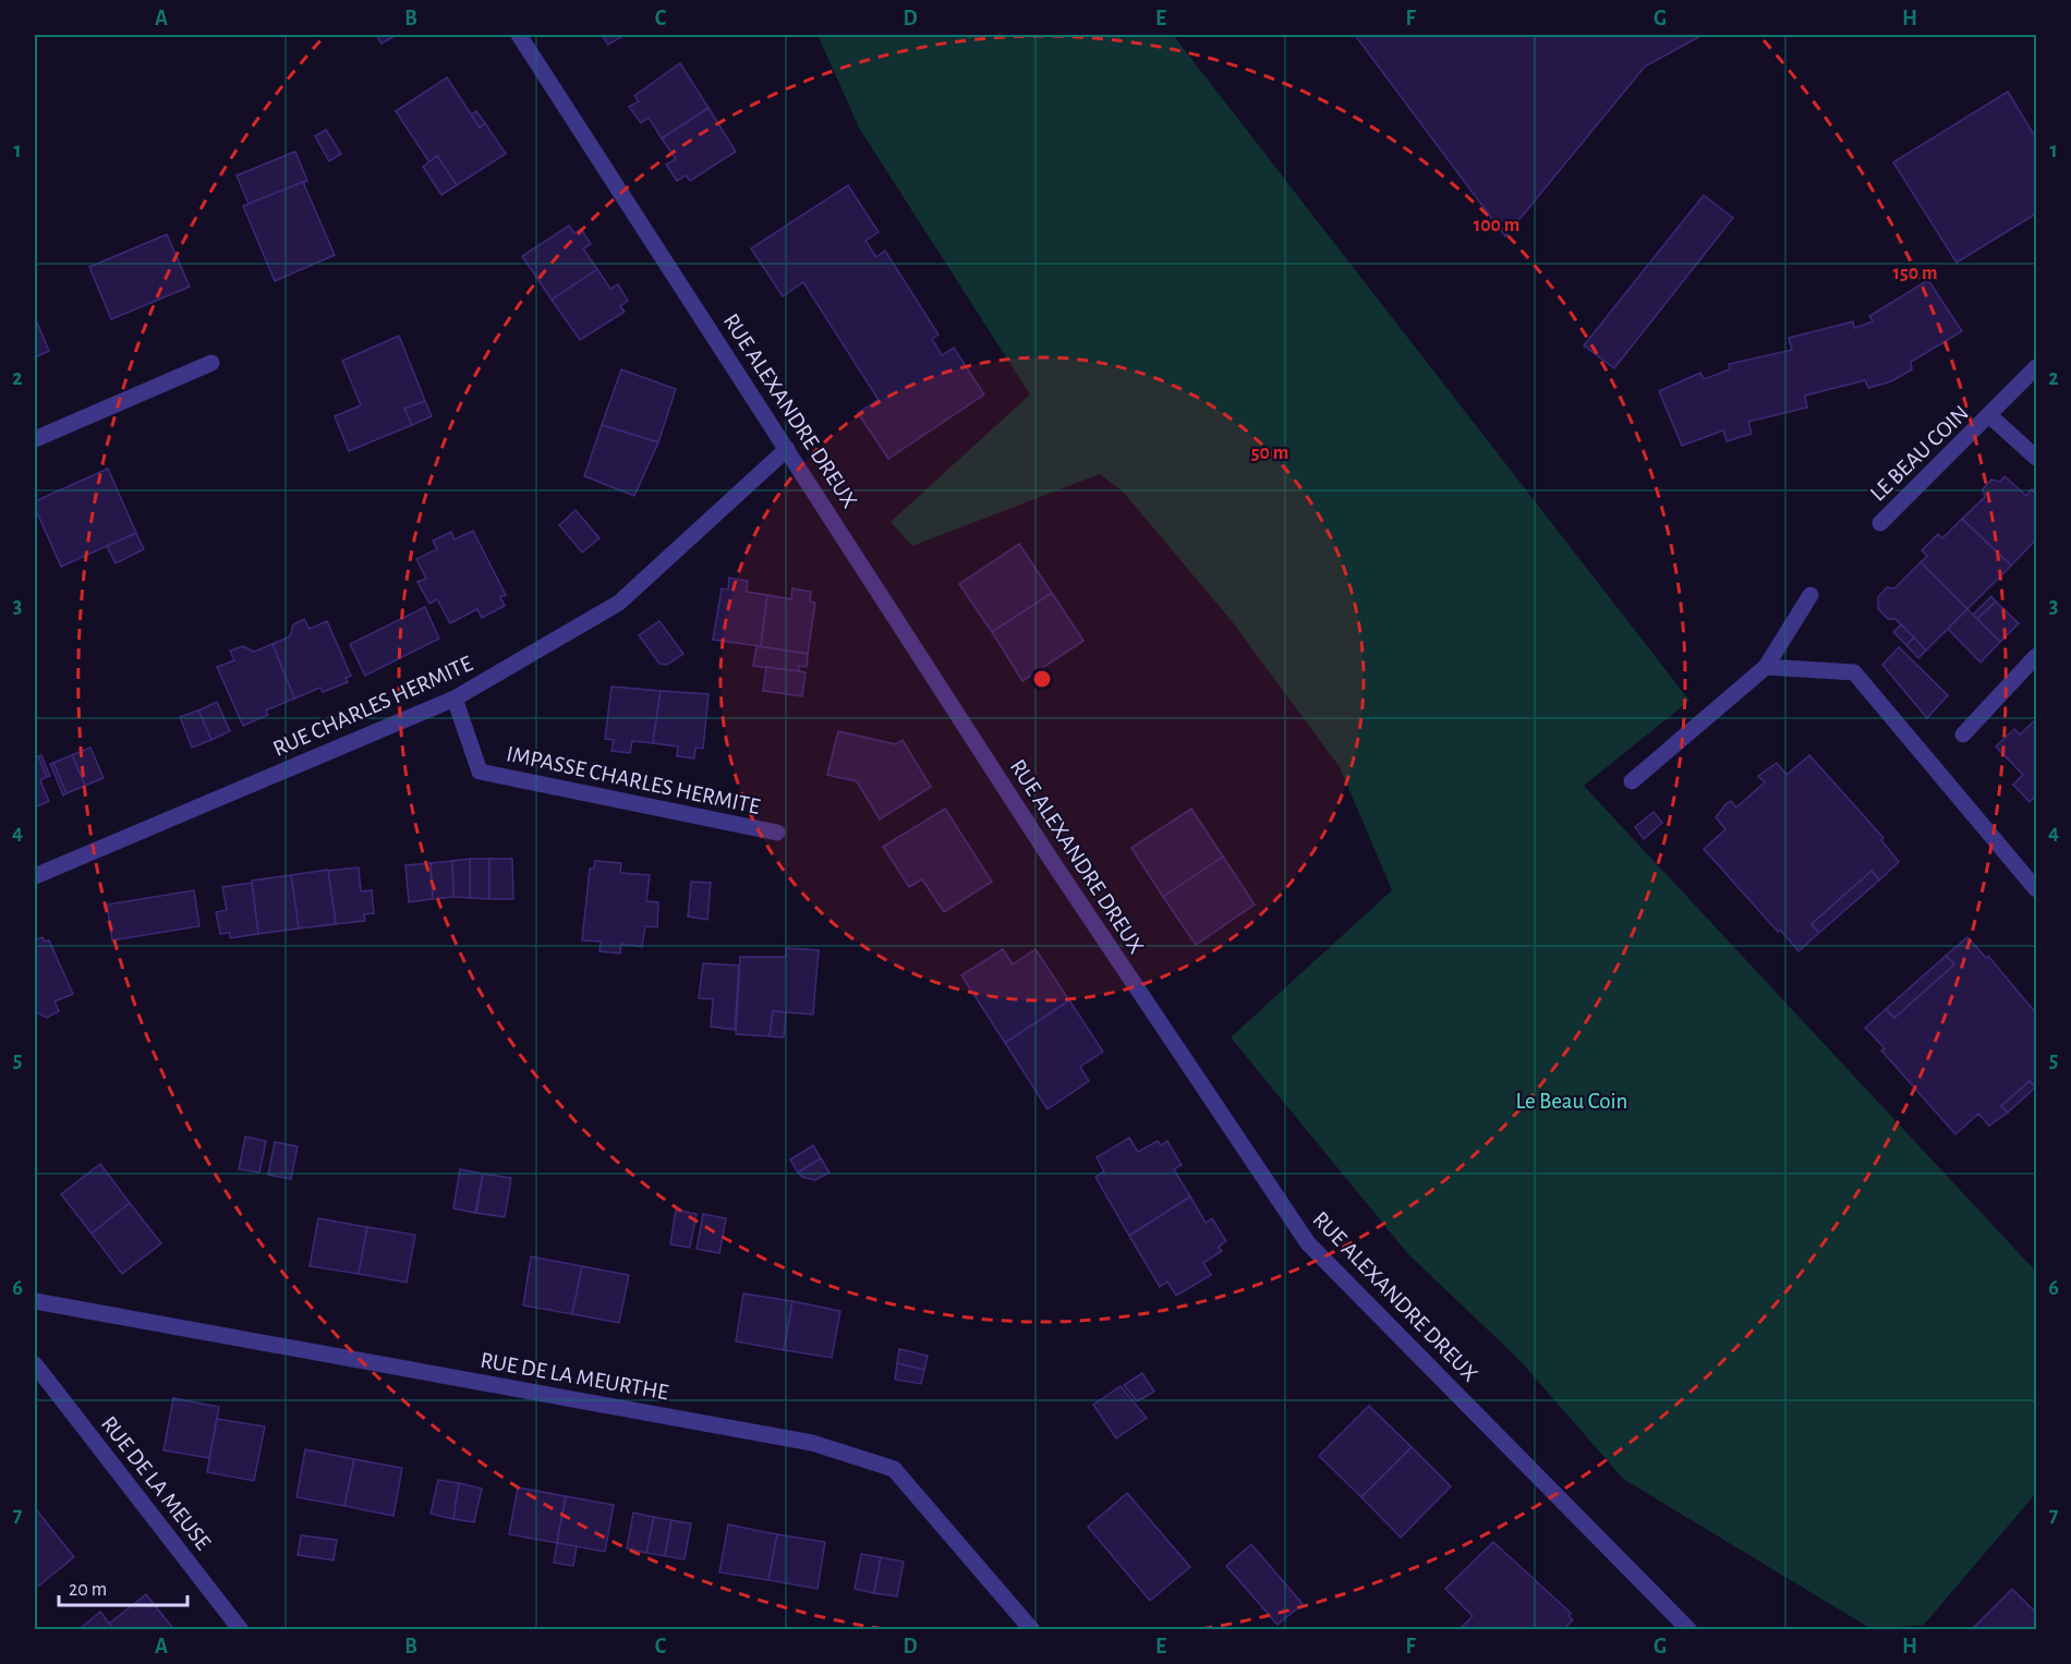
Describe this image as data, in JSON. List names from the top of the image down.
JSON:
{
  "streets": {
    "street": [
      "RUE ALEXANDRE DREUX",
      "LE BEAU COIN",
      "RUE CHARLES HERMITE",
      "IMPASSE CHARLES HERMITE",
      "RUE DE LA MEURTHE",
      "RUE DE LA MEUSE"
    ]
  },
  "crossings": [
    ["RUE ALEXANDRE DREUX", "RUE CHARLES HERMITE"],
    ["RUE CHARLES HERMITE", "IMPASSE CHARLES HERMITE"]
  ],
  "parks": ["Le Beau Coin"],
  "scale_bar": "20 m",
  "grid": {
    "columns": [
      "A",
      "B",
      "C",
      "D",
      "E",
      "F",
      "G",
      "H"
    ],
    "rows": [
      "1",
      "2",
      "3",
      "4",
      "5",
      "6",
      "7"
    ]
  },
  "rings": ["100 m", "150 m", "50 m"]
}
